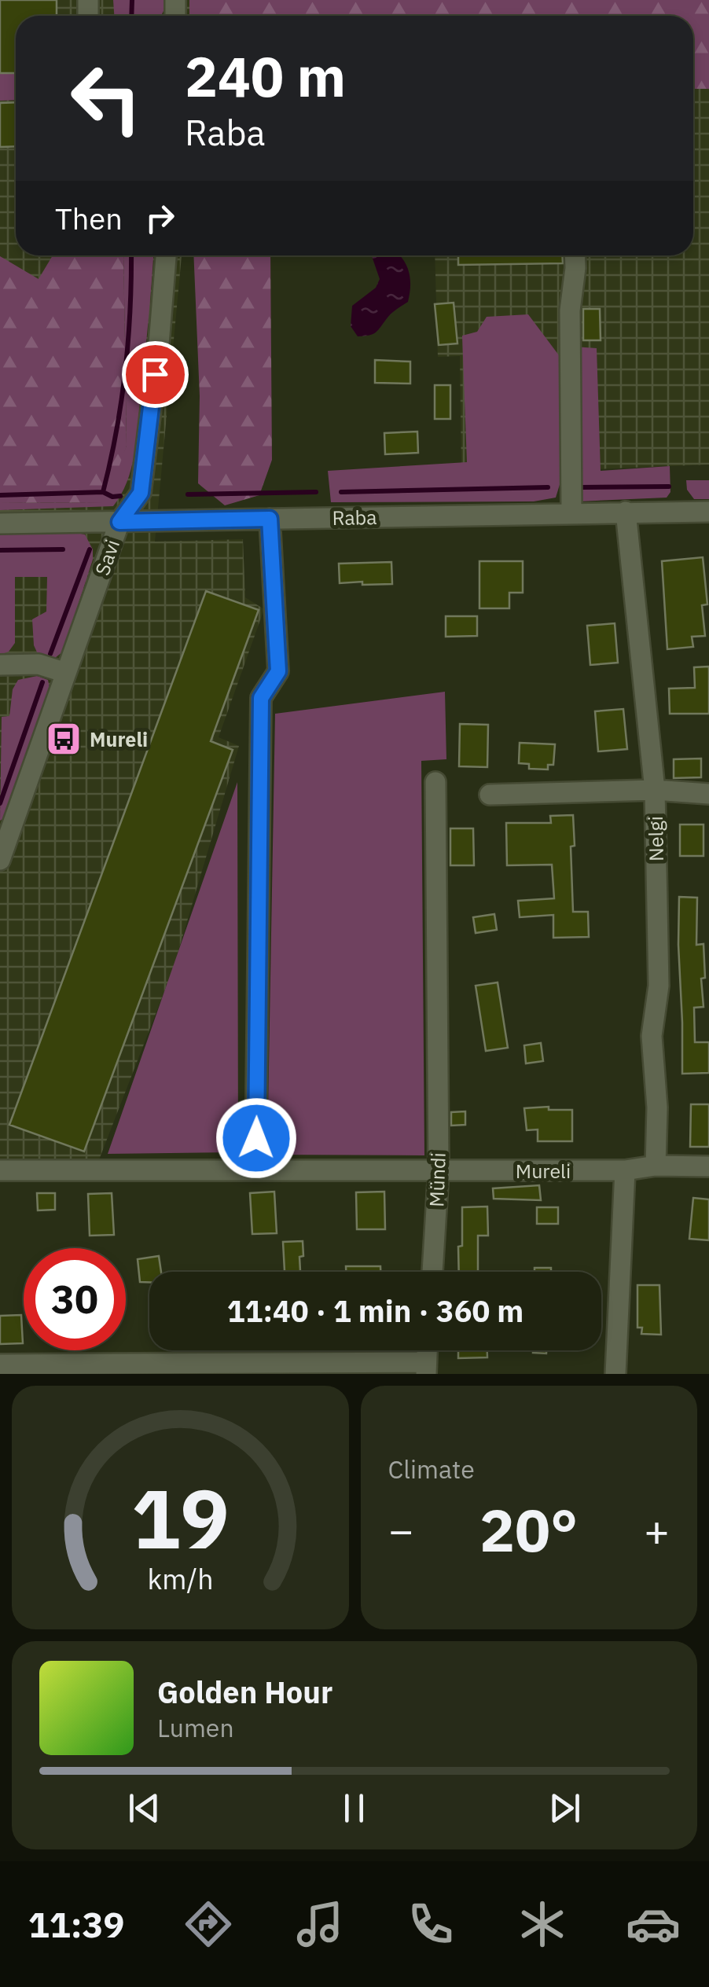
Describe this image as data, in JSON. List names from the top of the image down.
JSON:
{
  "streets": {
    "street": [
      "Raba",
      "Savi",
      "Nelgi",
      "Mureli",
      "Mündi"
    ]
  },
  "crossings": [
    ["Raba", "Savi"],
    ["Raba", "Nelgi"],
    ["Nelgi", "Mureli"],
    ["Mureli", "Mündi"]
  ],
  "places": {
    "bus stop": ["Mureli"]
  },
  "page": {
    "turn": ["240 m", "Raba"],
    "then": "Then",
    "limit": "30",
    "trip": "11:40 · 1 min · 360 m",
    "tile": "Climate",
    "heat": ["−", "20°", "+"],
    "song": ["Golden Hour", "Lumen"],
    "tabs": "11:39",
    "gauge": ["19", "km/h"]
  }
}
